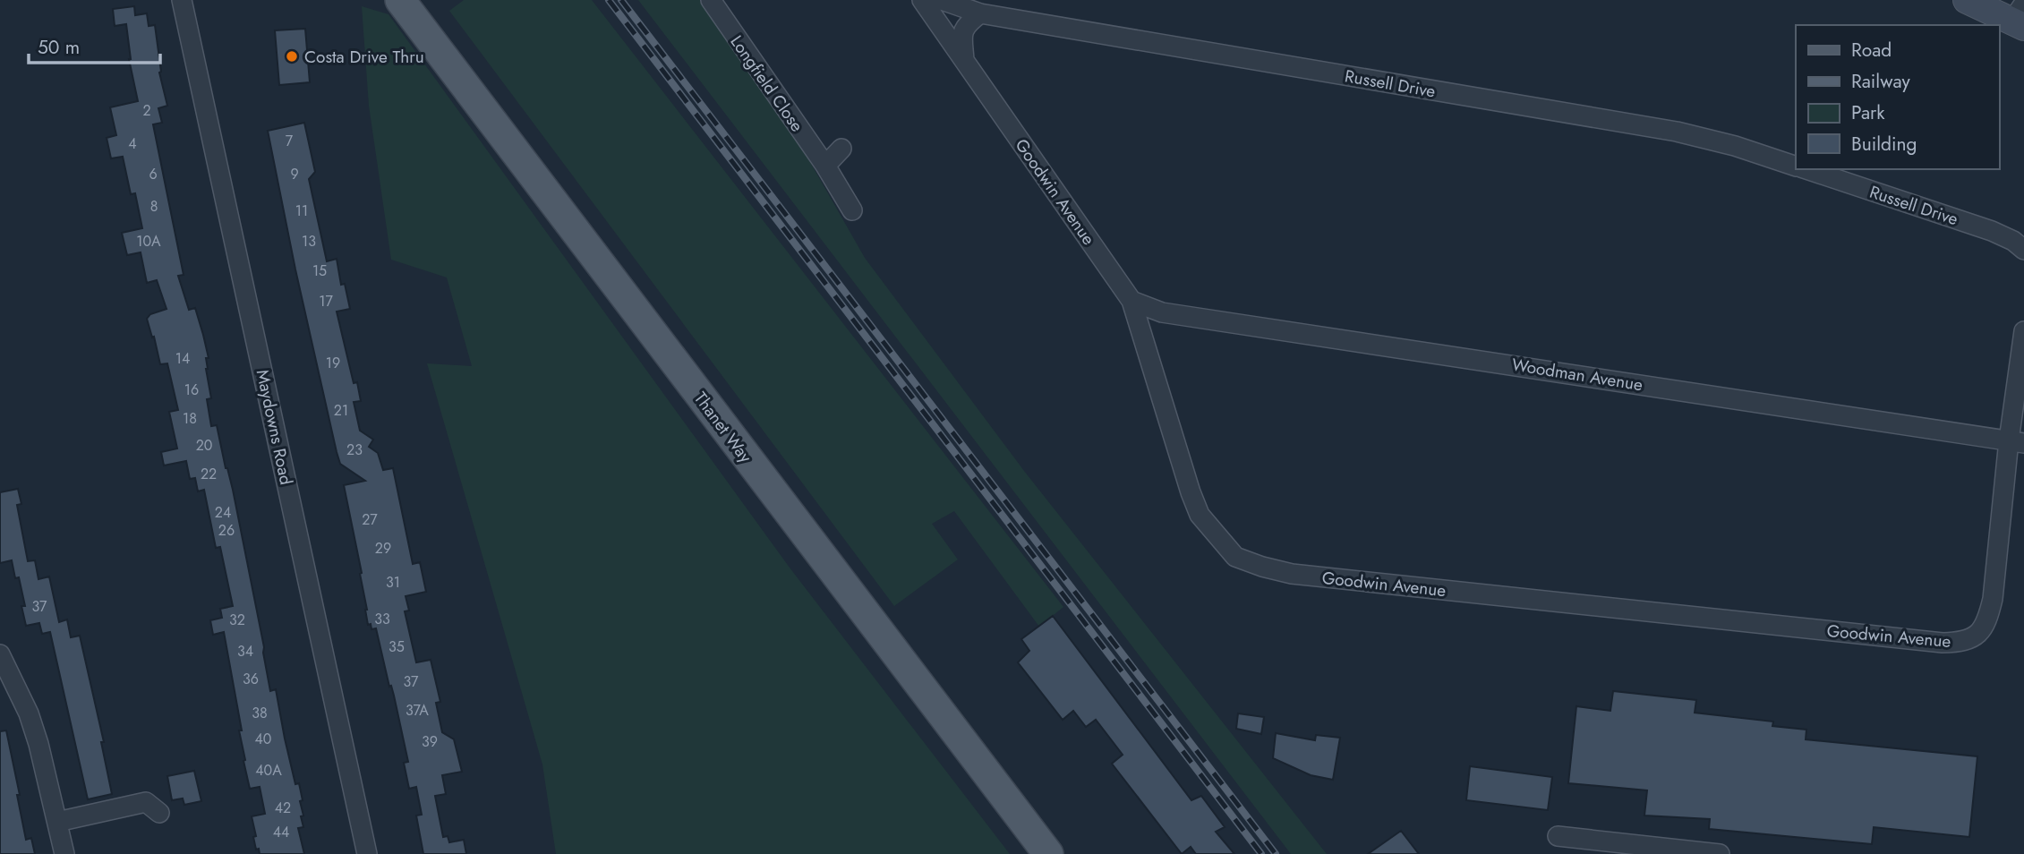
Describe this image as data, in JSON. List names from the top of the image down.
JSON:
{
  "streets": {
    "main road": ["Thanet Way"],
    "street": [
      "Longfield Close",
      "Russell Drive",
      "Goodwin Avenue",
      "Woodman Avenue",
      "Maydowns Road"
    ]
  },
  "crossings": [
    ["Goodwin Avenue", "Woodman Avenue"]
  ],
  "places": ["Costa Drive Thru"],
  "house_numbers": [
    "2",
    "7",
    "4",
    "6",
    "9",
    "8",
    "11",
    "10A",
    "13",
    "15",
    "17",
    "14",
    "19",
    "16",
    "21",
    "18",
    "20",
    "23",
    "22",
    "24",
    "27",
    "26",
    "29",
    "31",
    "37",
    "33",
    "32",
    "35",
    "34",
    "36",
    "37",
    "37A",
    "38",
    "40",
    "39",
    "40A",
    "42",
    "44"
  ],
  "legend": [
    "Road",
    "Railway",
    "Park",
    "Building"
  ],
  "scale_bar": "50 m"
}
